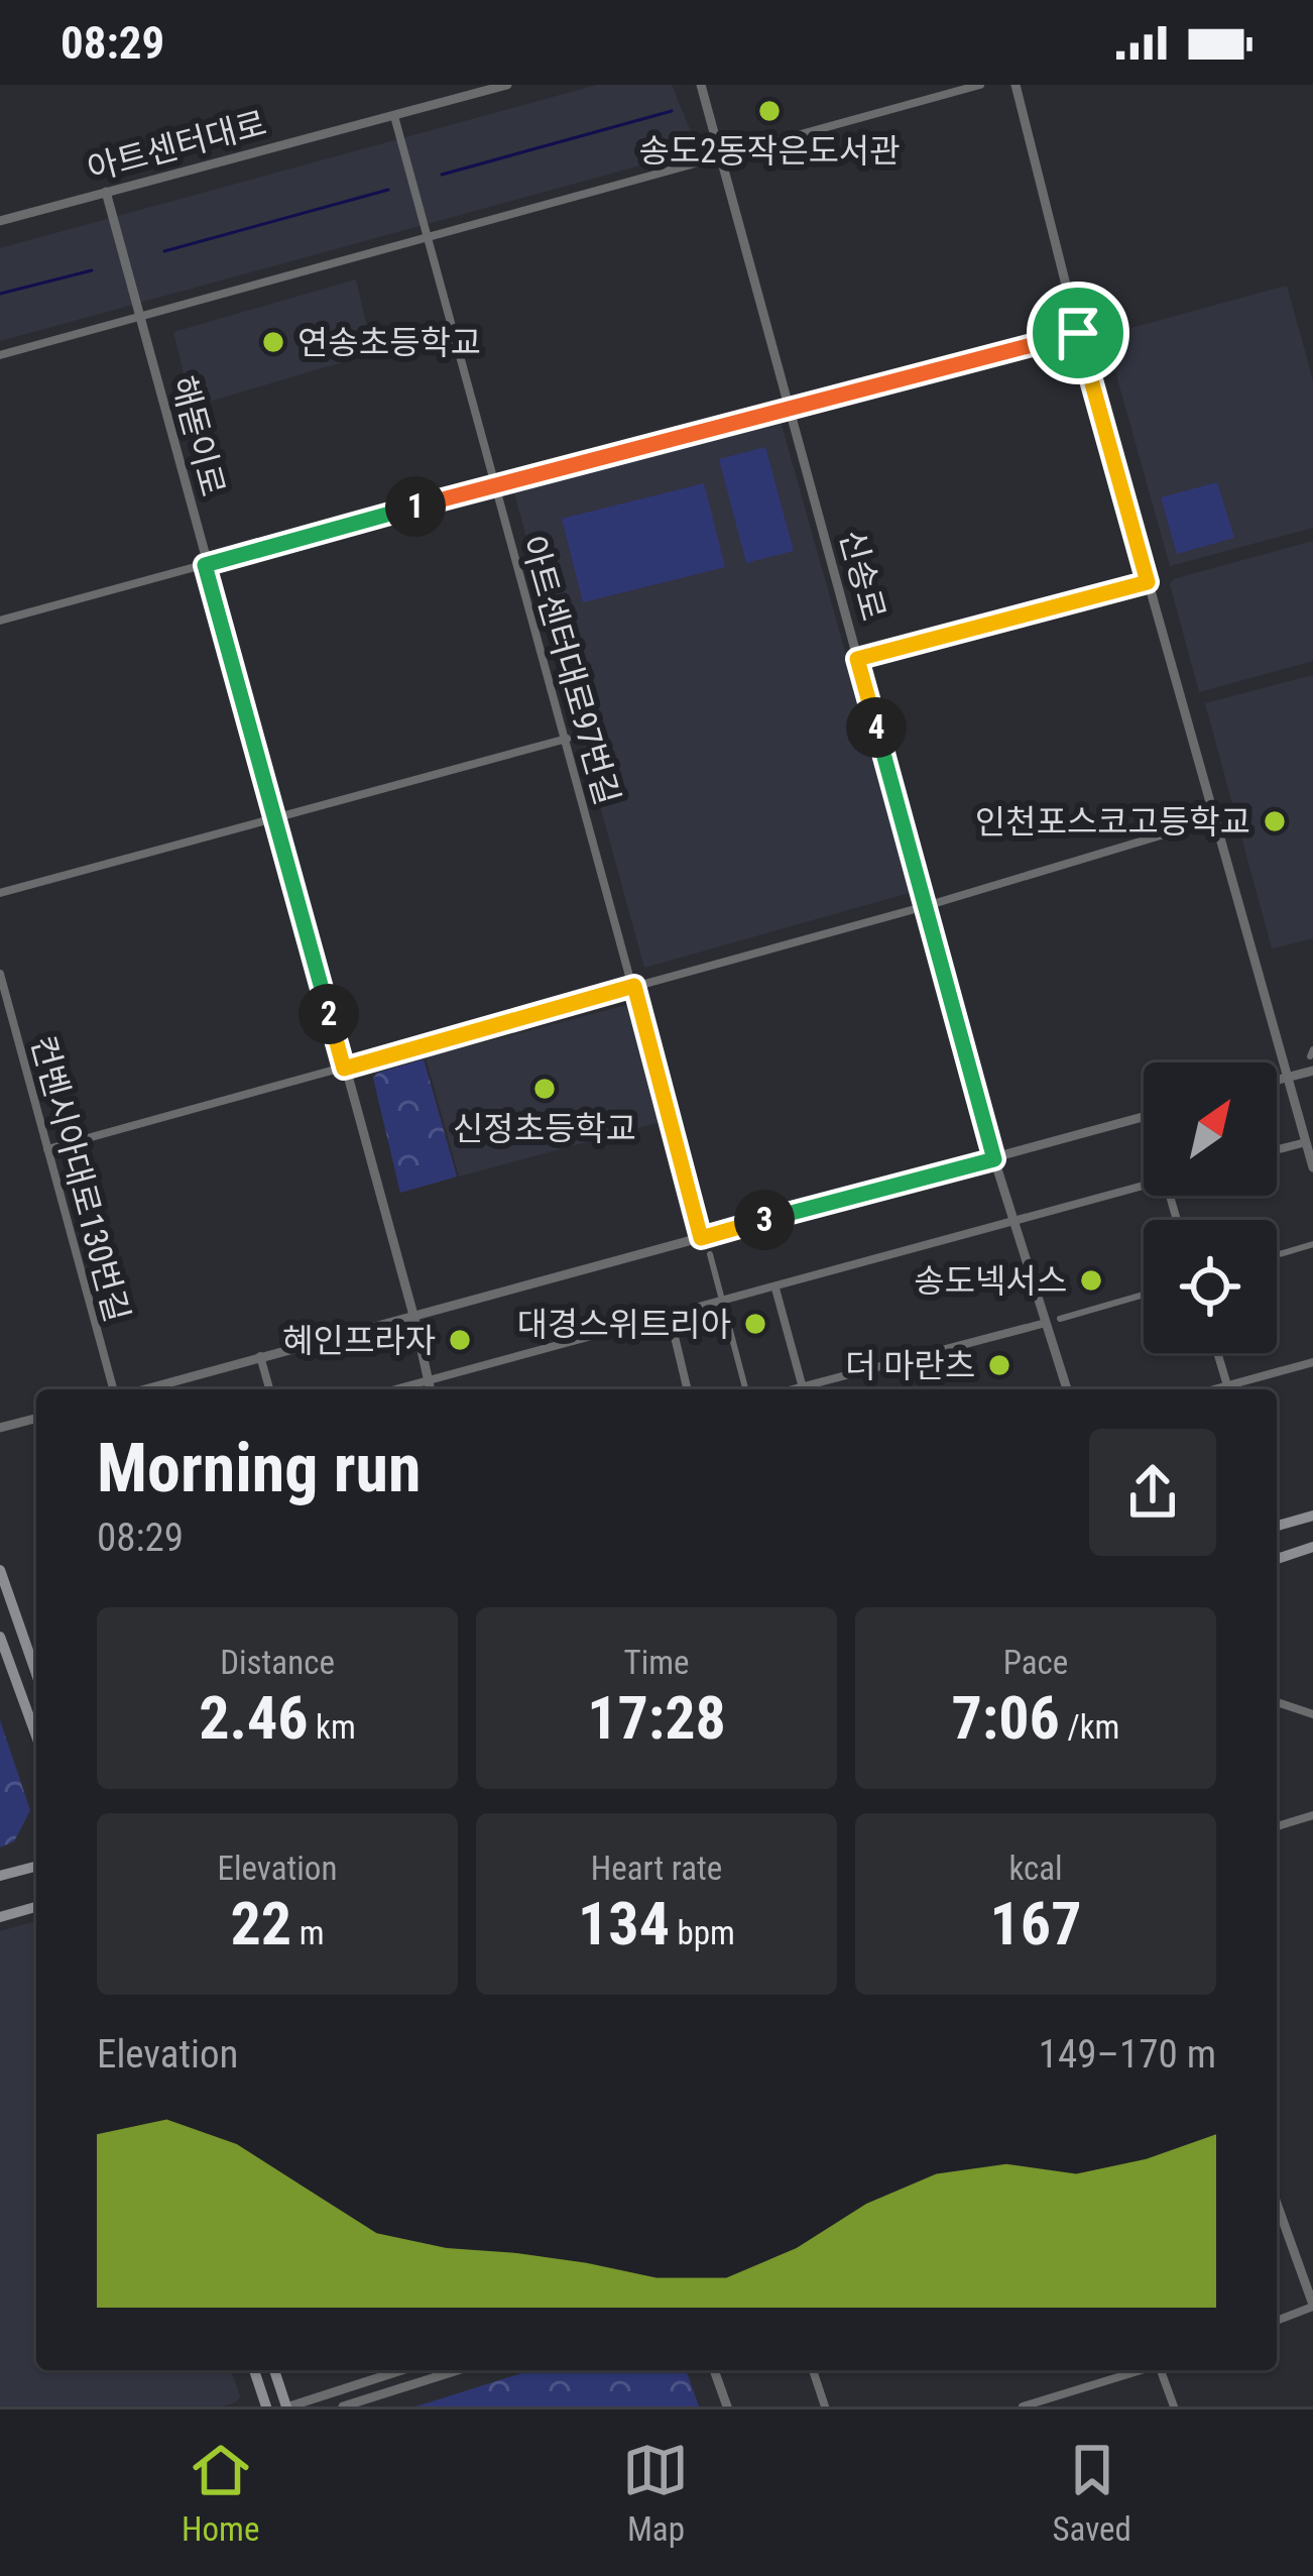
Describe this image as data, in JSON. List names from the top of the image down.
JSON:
{
  "streets": {
    "street": [
      "아트센터대로",
      "해돋이로",
      "신송로",
      "아트센터대로97번길",
      "컨벤시아대로130번길"
    ]
  },
  "crossings": [
    ["아트센터대로", "해돋이로"],
    ["아트센터대로", "아트센터대로97번길"]
  ],
  "places": [
    "송도2동작은도서관",
    "연송초등학교",
    "인천포스코고등학교",
    "신정초등학교",
    "송도넥서스",
    "대경스위트리아",
    "혜인프라자",
    "더 마란츠"
  ],
  "north": "top right",
  "page": {
    "status": "08:29",
    "pins": [
      "1",
      "4",
      "2",
      "3"
    ],
    "heading": ["Morning run", "08:29"],
    "stats": [
      ["Distance", "2.46 km"],
      ["Time", "17:28"],
      ["Pace", "7:06 /km"],
      ["Elevation", "22 m"],
      ["Heart rate", "134 bpm"],
      ["kcal", "167"]
    ],
    "chart": ["Elevation", "149–170 m"],
    "tabs": ["Home", "Map", "Saved"]
  }
}
